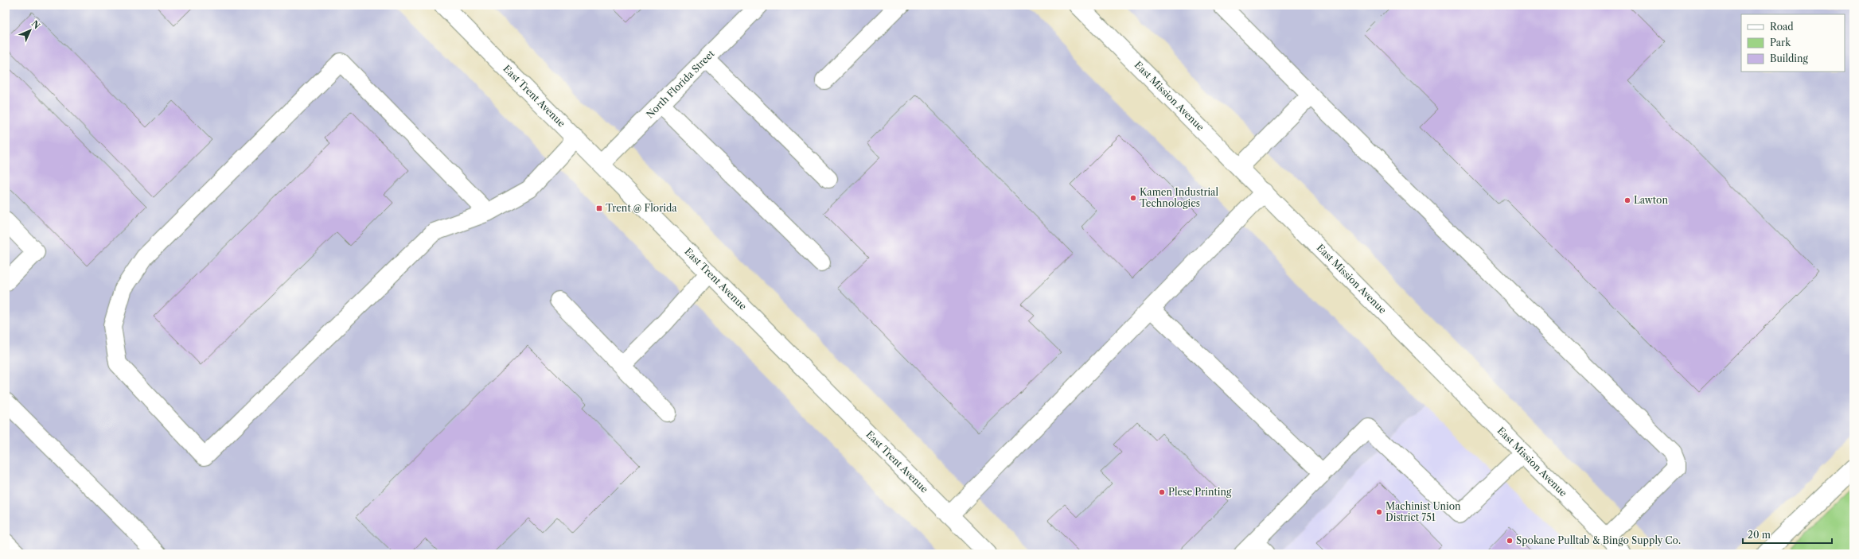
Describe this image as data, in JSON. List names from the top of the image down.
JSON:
{
  "streets": {
    "main road": ["North Florida Street", "East Trent Avenue", "East Mission Avenue"]
  },
  "crossings": [
    ["North Florida Street", "East Trent Avenue"]
  ],
  "places": {
    "other": [
      "Kamen Industrial Technologies",
      "Lawton",
      "Plese Printing",
      "Machinist Union District 751",
      "Spokane Pulltab & Bingo Supply Co."
    ],
    "transit": ["Trent @ Florida"]
  },
  "legend": ["Road", "Park", "Building"],
  "scale_bar": "20 m",
  "north": "top right"
}
